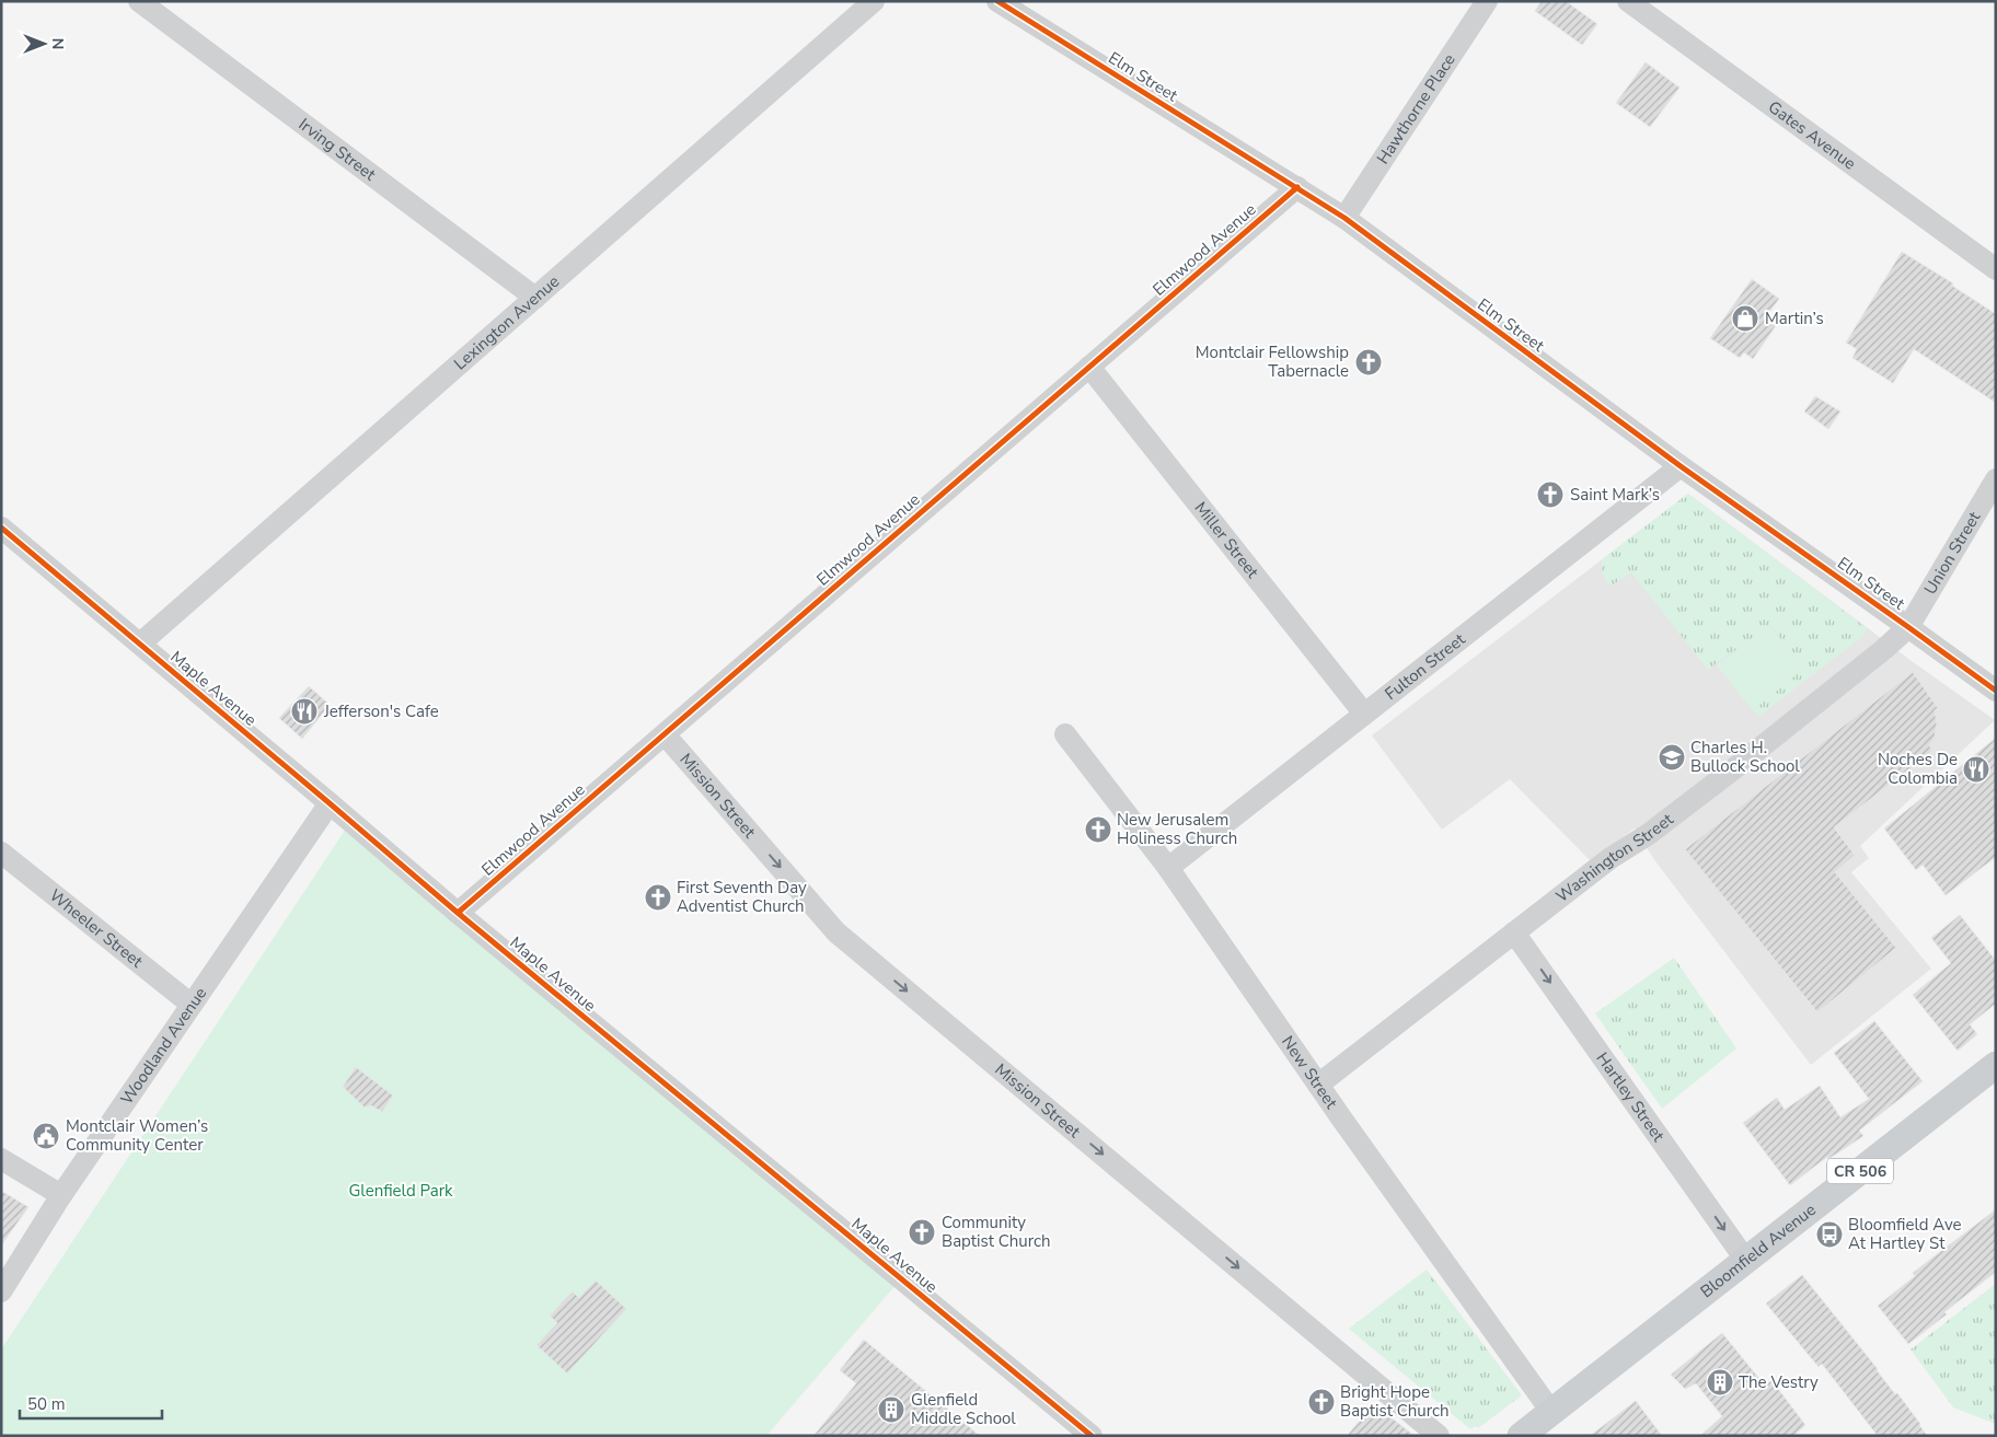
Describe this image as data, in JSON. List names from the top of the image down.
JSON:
{
  "streets": {
    "main road": ["CR 506", "Bloomfield Avenue"],
    "street": [
      "Elm Street",
      "Hawthorne Place",
      "Gates Avenue",
      "Irving Street",
      "Elmwood Avenue",
      "Lexington Avenue",
      "Miller Street",
      "Union Street",
      "Fulton Street",
      "Maple Avenue",
      "Mission Street",
      "Washington Street",
      "Wheeler Street",
      "Woodland Avenue",
      "New Street",
      "Hartley Street"
    ]
  },
  "crossings": [
    ["Elm Street", "Hawthorne Place"],
    ["Elm Street", "Elmwood Avenue"],
    ["Elm Street", "Union Street"],
    ["Elm Street", "Fulton Street"],
    ["Elm Street", "Washington Street"],
    ["Irving Street", "Lexington Avenue"],
    ["Elmwood Avenue", "Miller Street"],
    ["Elmwood Avenue", "Maple Avenue"],
    ["Elmwood Avenue", "Mission Street"],
    ["Lexington Avenue", "Maple Avenue"],
    ["Miller Street", "Fulton Street"],
    ["Union Street", "Washington Street"],
    ["Fulton Street", "New Street"],
    ["Maple Avenue", "Woodland Avenue"],
    ["Washington Street", "New Street"],
    ["Washington Street", "Hartley Street"],
    ["Wheeler Street", "Woodland Avenue"],
    ["New Street", "Bloomfield Avenue"],
    ["Hartley Street", "Bloomfield Avenue"]
  ],
  "one_way": ["Mission Street", "Hartley Street"],
  "parks": ["Glenfield Park"],
  "places": {
    "shop": ["Martin’s"],
    "church": [
      "Montclair Fellowship Tabernacle",
      "Saint Mark’s",
      "New Jerusalem Holiness Church",
      "First Seventh Day Adventist Church",
      "Community Baptist Church",
      "Bright Hope Baptist Church"
    ],
    "restaurant": ["Jefferson's Cafe", "Noches De Colombia"],
    "school or university": ["Charles H. Bullock School"],
    "public building": ["Montclair Women’s Community Center"],
    "bus stop": ["Bloomfield Ave At Hartley St"],
    "building": ["The Vestry", "Glenfield Middle School"]
  },
  "scale_bar": "50 m",
  "north": "right"
}
